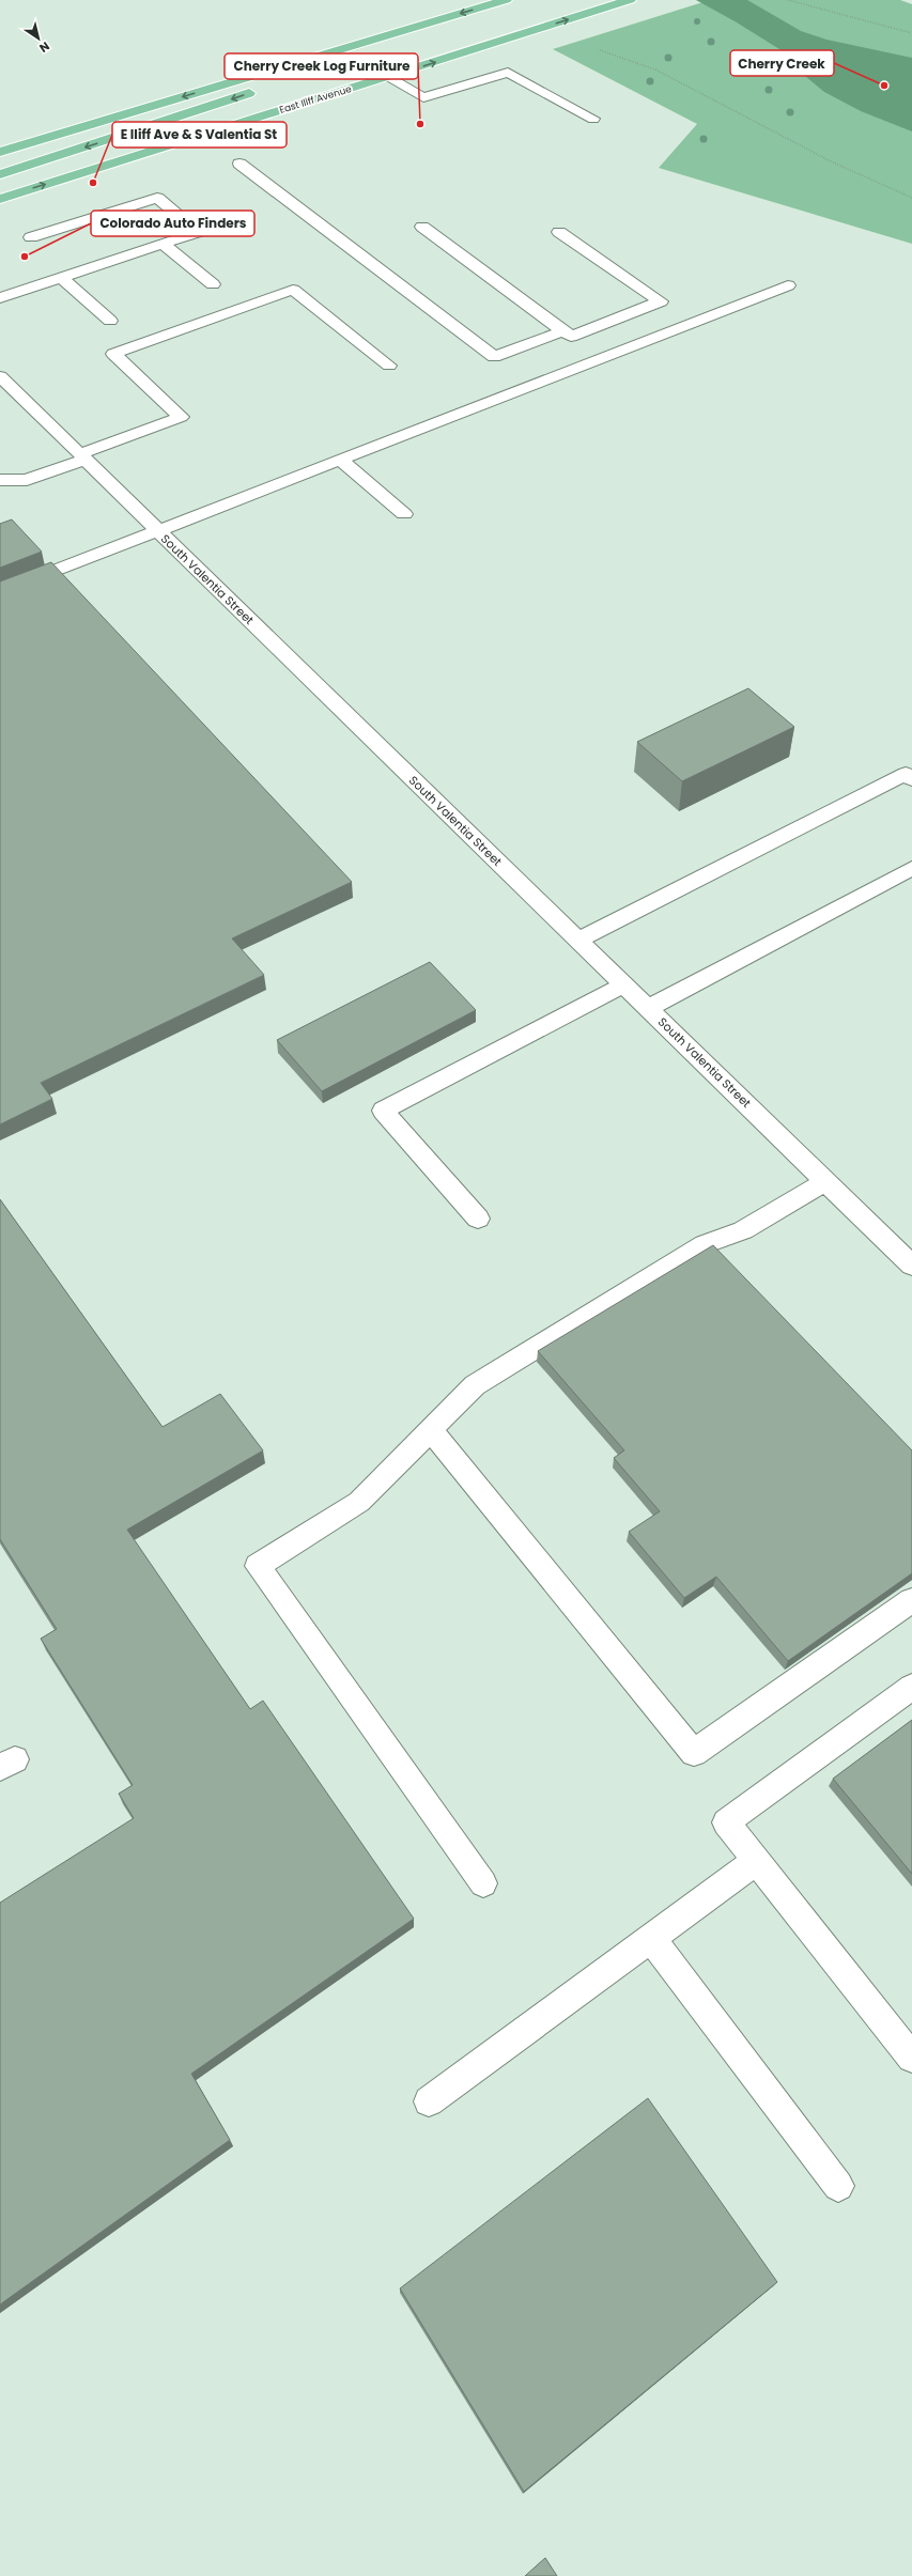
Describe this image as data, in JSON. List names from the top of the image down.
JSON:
{
  "streets": {
    "main road": ["East Iliff Avenue"],
    "street": ["South Valentia Street"]
  },
  "places": [
    "Cherry Creek",
    "Cherry Creek Log Furniture",
    "E Iliff Ave & S Valentia St",
    "Colorado Auto Finders"
  ],
  "north": "bottom right"
}
